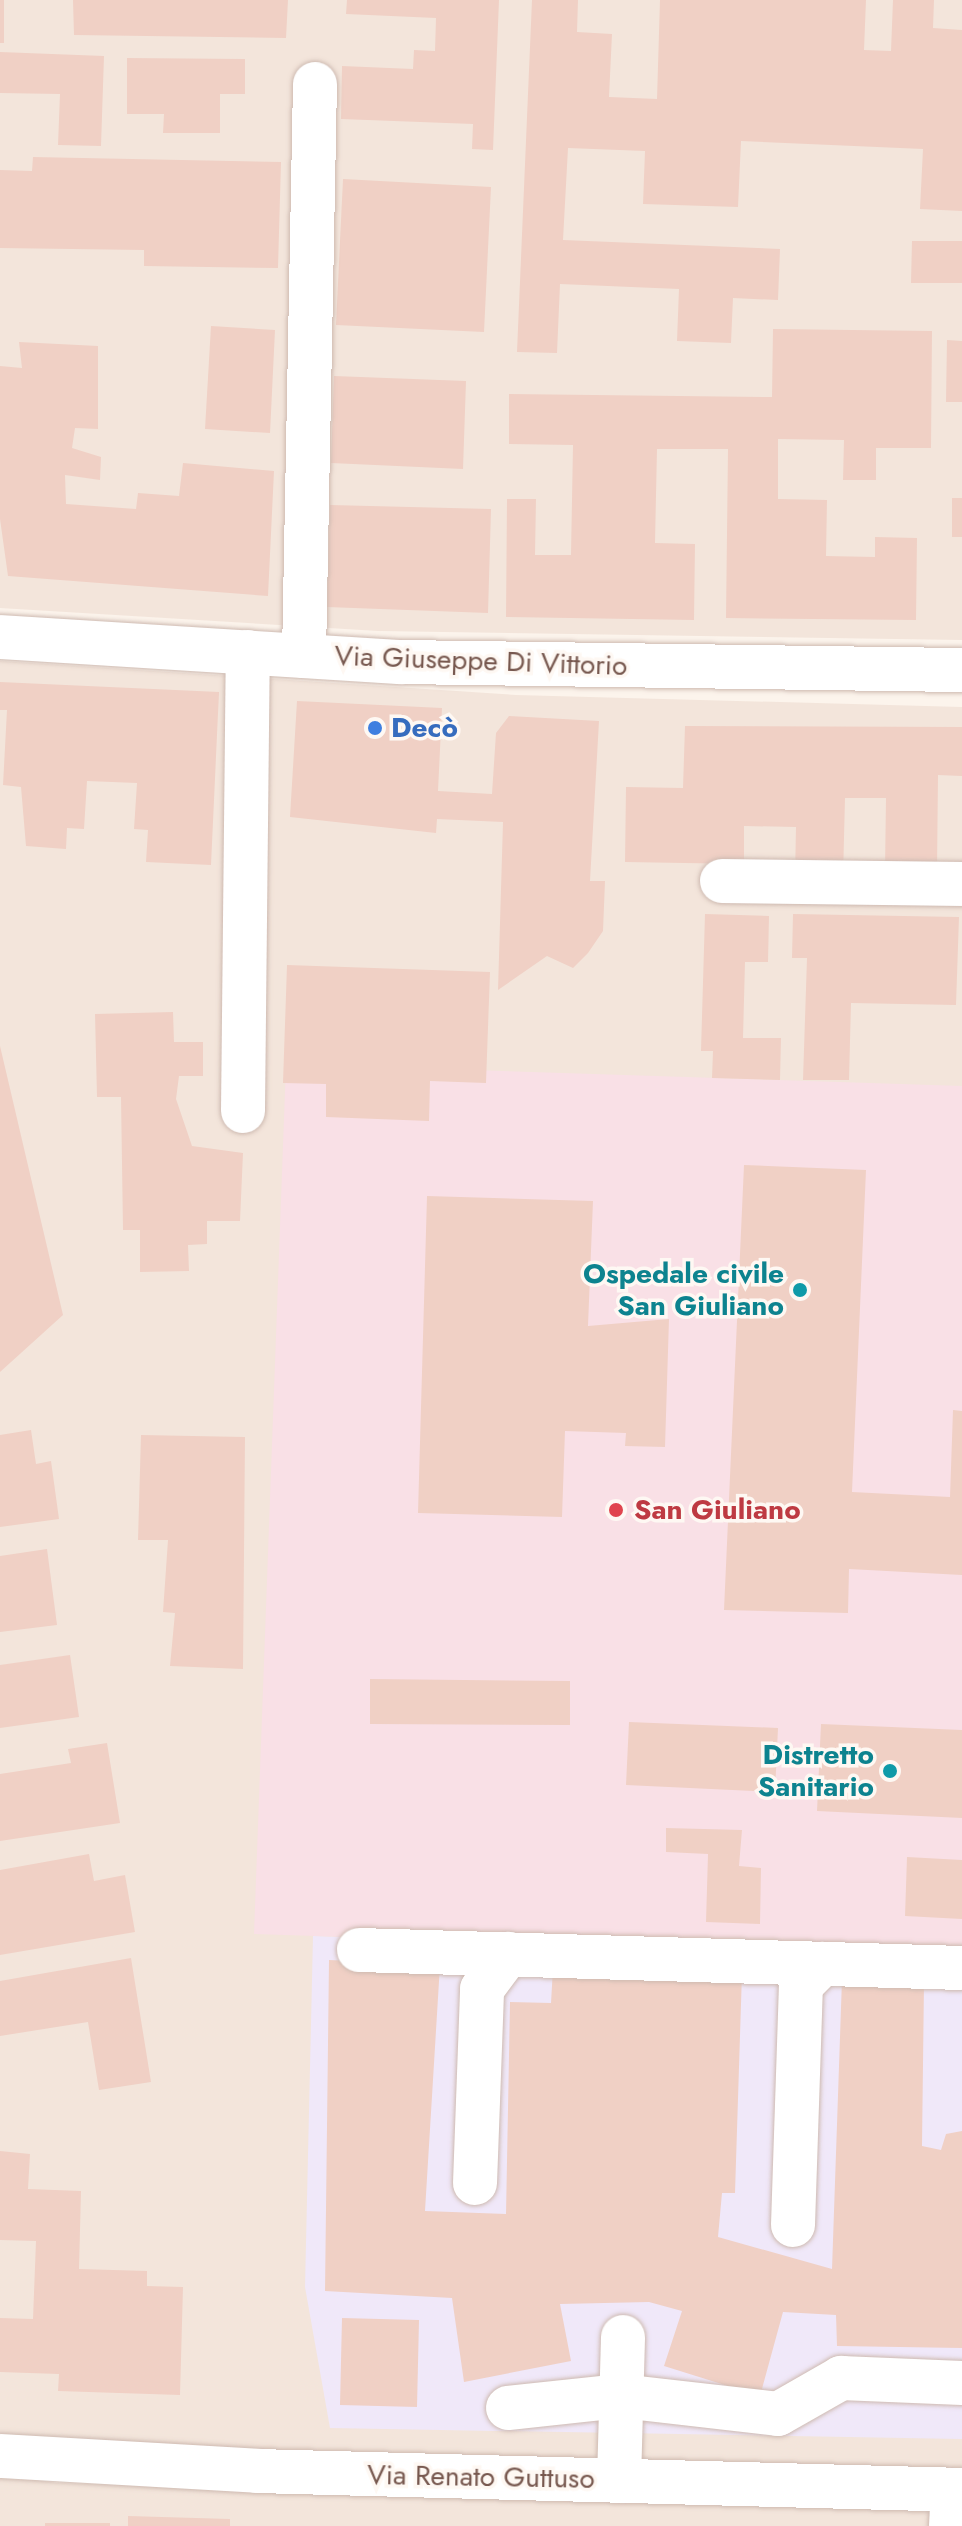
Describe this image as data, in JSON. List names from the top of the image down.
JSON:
{
  "streets": {
    "street": ["Via Giuseppe Di Vittorio", "Via Renato Guttuso"]
  },
  "places": [
    "Decò",
    "Ospedale civile San Giuliano",
    "San Giuliano",
    "Distretto Sanitario"
  ]
}
